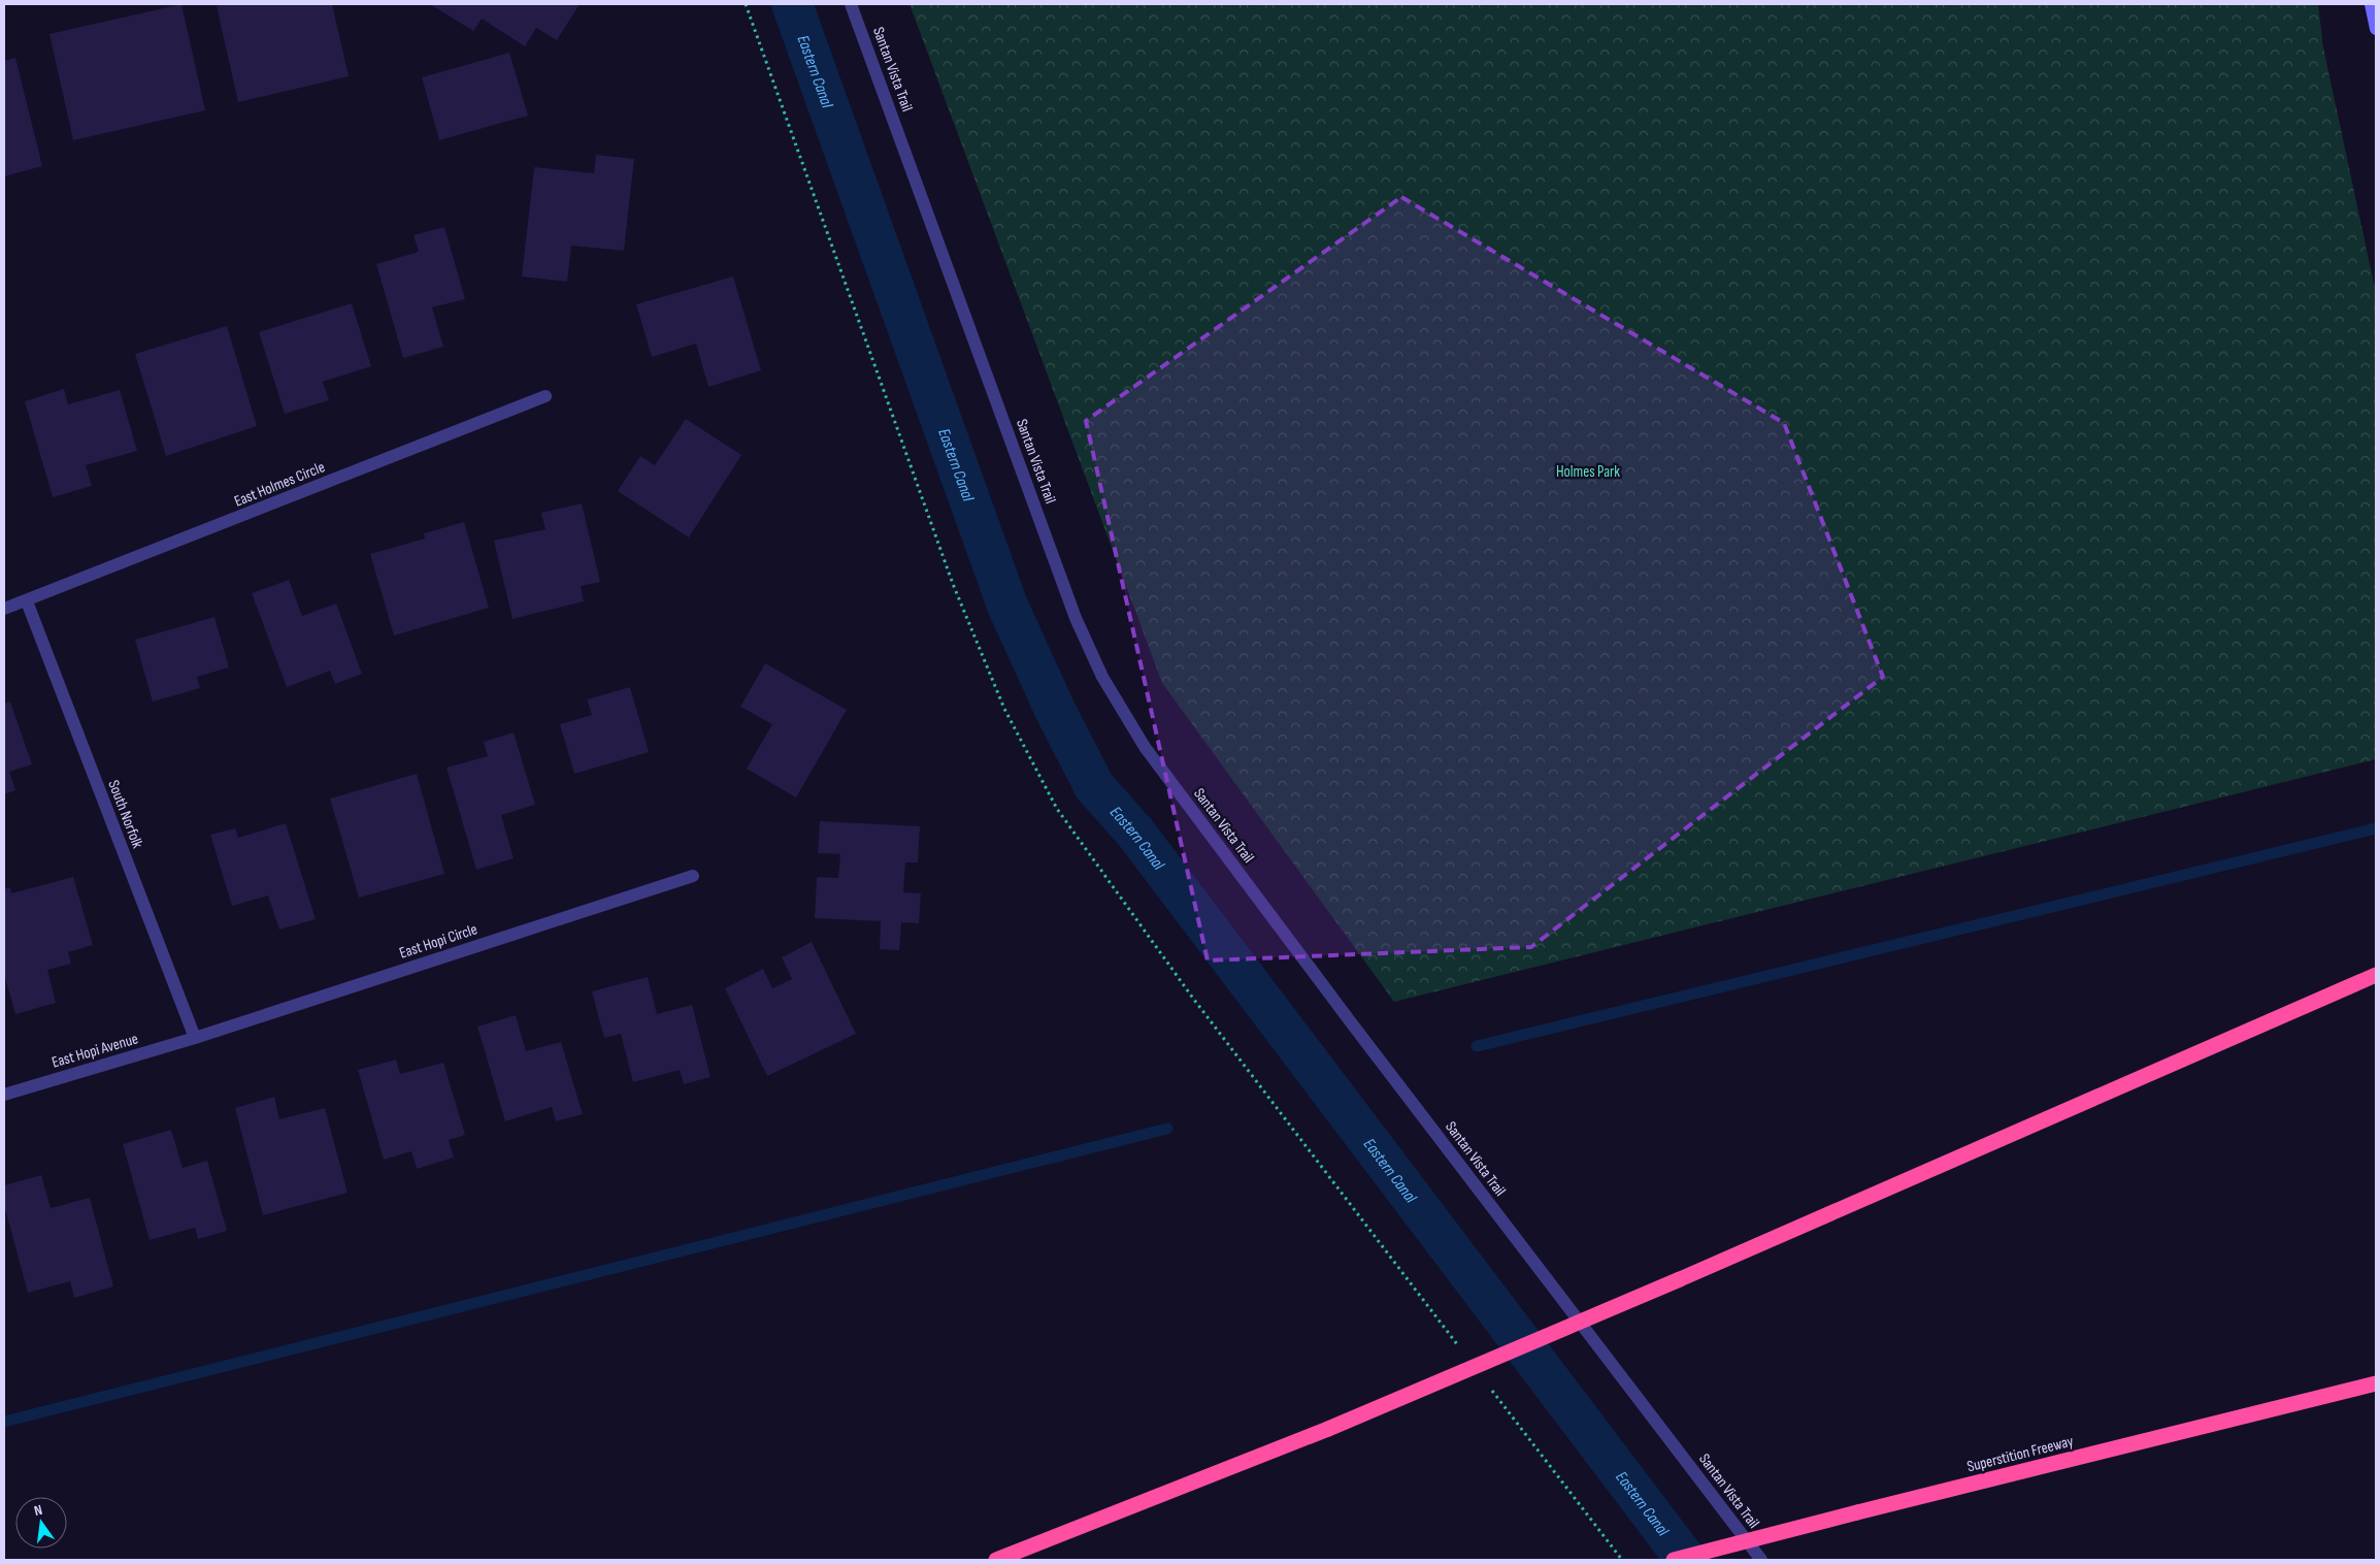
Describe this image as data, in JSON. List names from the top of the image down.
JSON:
{
  "streets": {
    "highway": ["Superstition Freeway"],
    "street": [
      "Santan Vista Trail",
      "East Holmes Circle",
      "South Norfolk",
      "East Hopi Circle",
      "East Hopi Avenue"
    ]
  },
  "crossings": [
    ["East Holmes Circle", "South Norfolk"],
    ["South Norfolk", "East Hopi Circle"],
    ["South Norfolk", "East Hopi Avenue"],
    ["East Hopi Circle", "East Hopi Avenue"]
  ],
  "water": ["Eastern Canal"],
  "parks": ["Holmes Park"],
  "north": "top"
}
